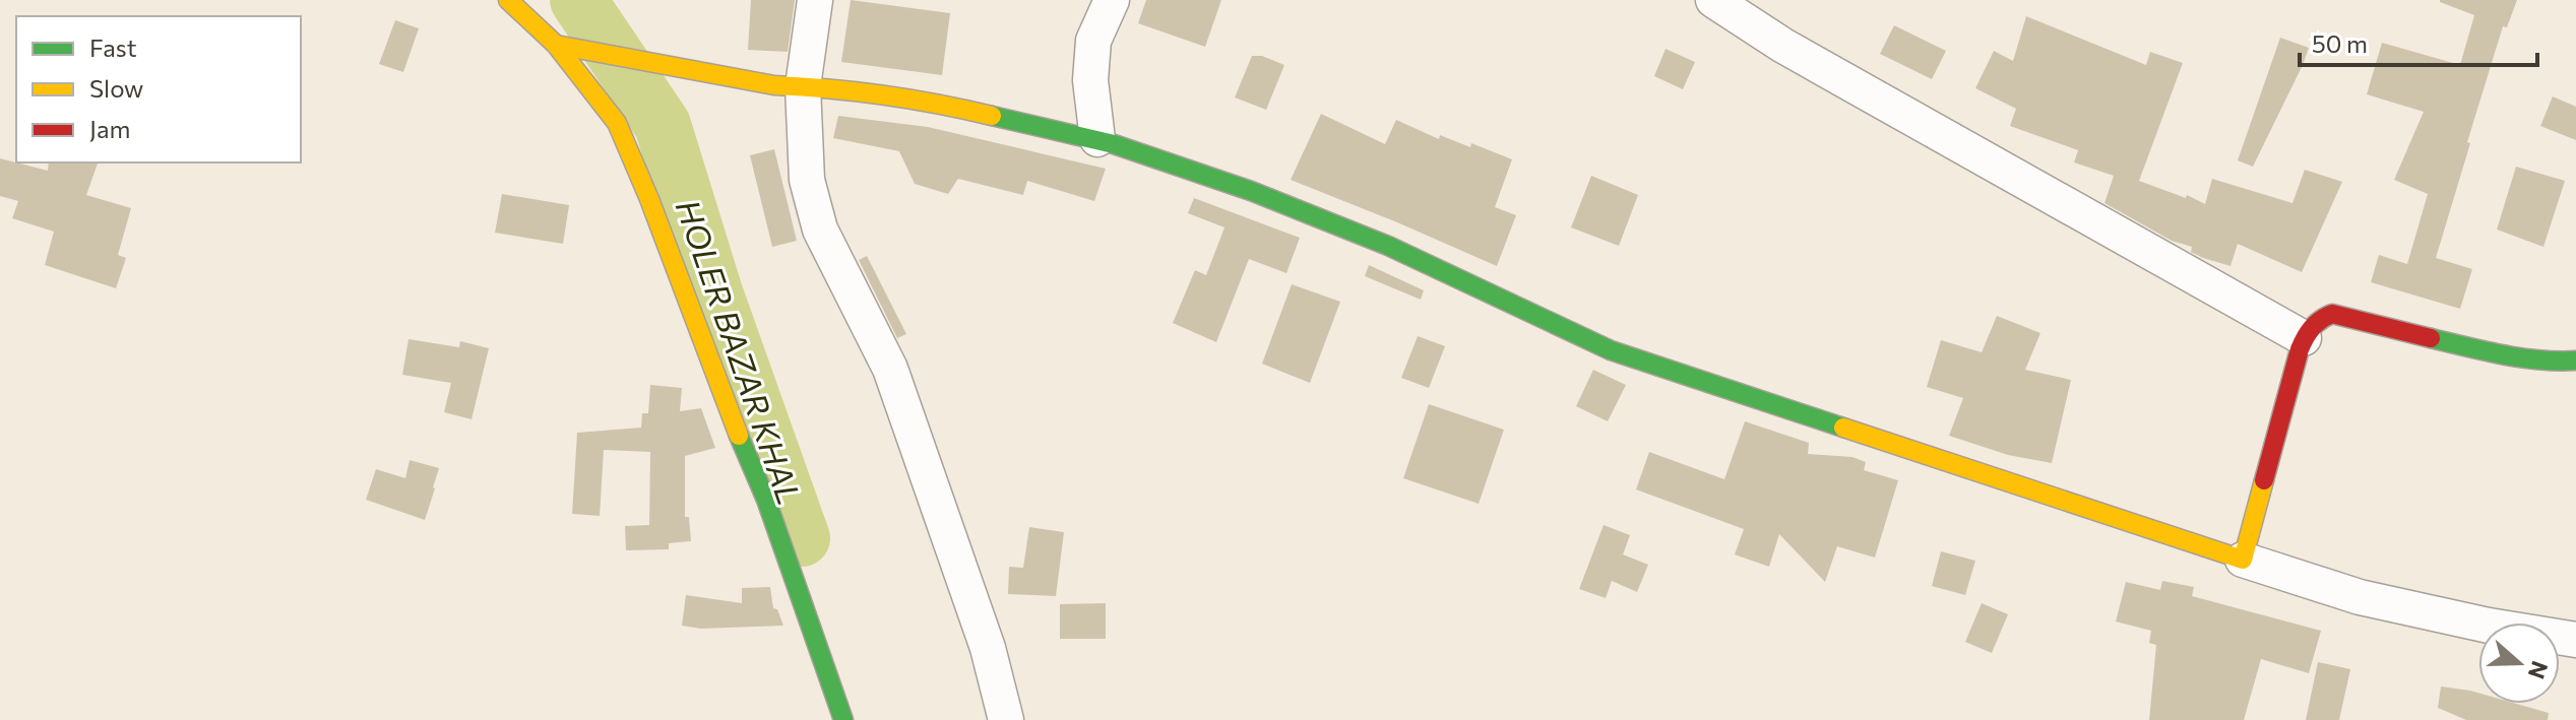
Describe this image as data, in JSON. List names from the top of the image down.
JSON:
{
  "water": ["HOLER BAZAR KHAL"],
  "legend": ["Fast", "Slow", "Jam"],
  "scale_bar": "50 m",
  "north": "right"
}
